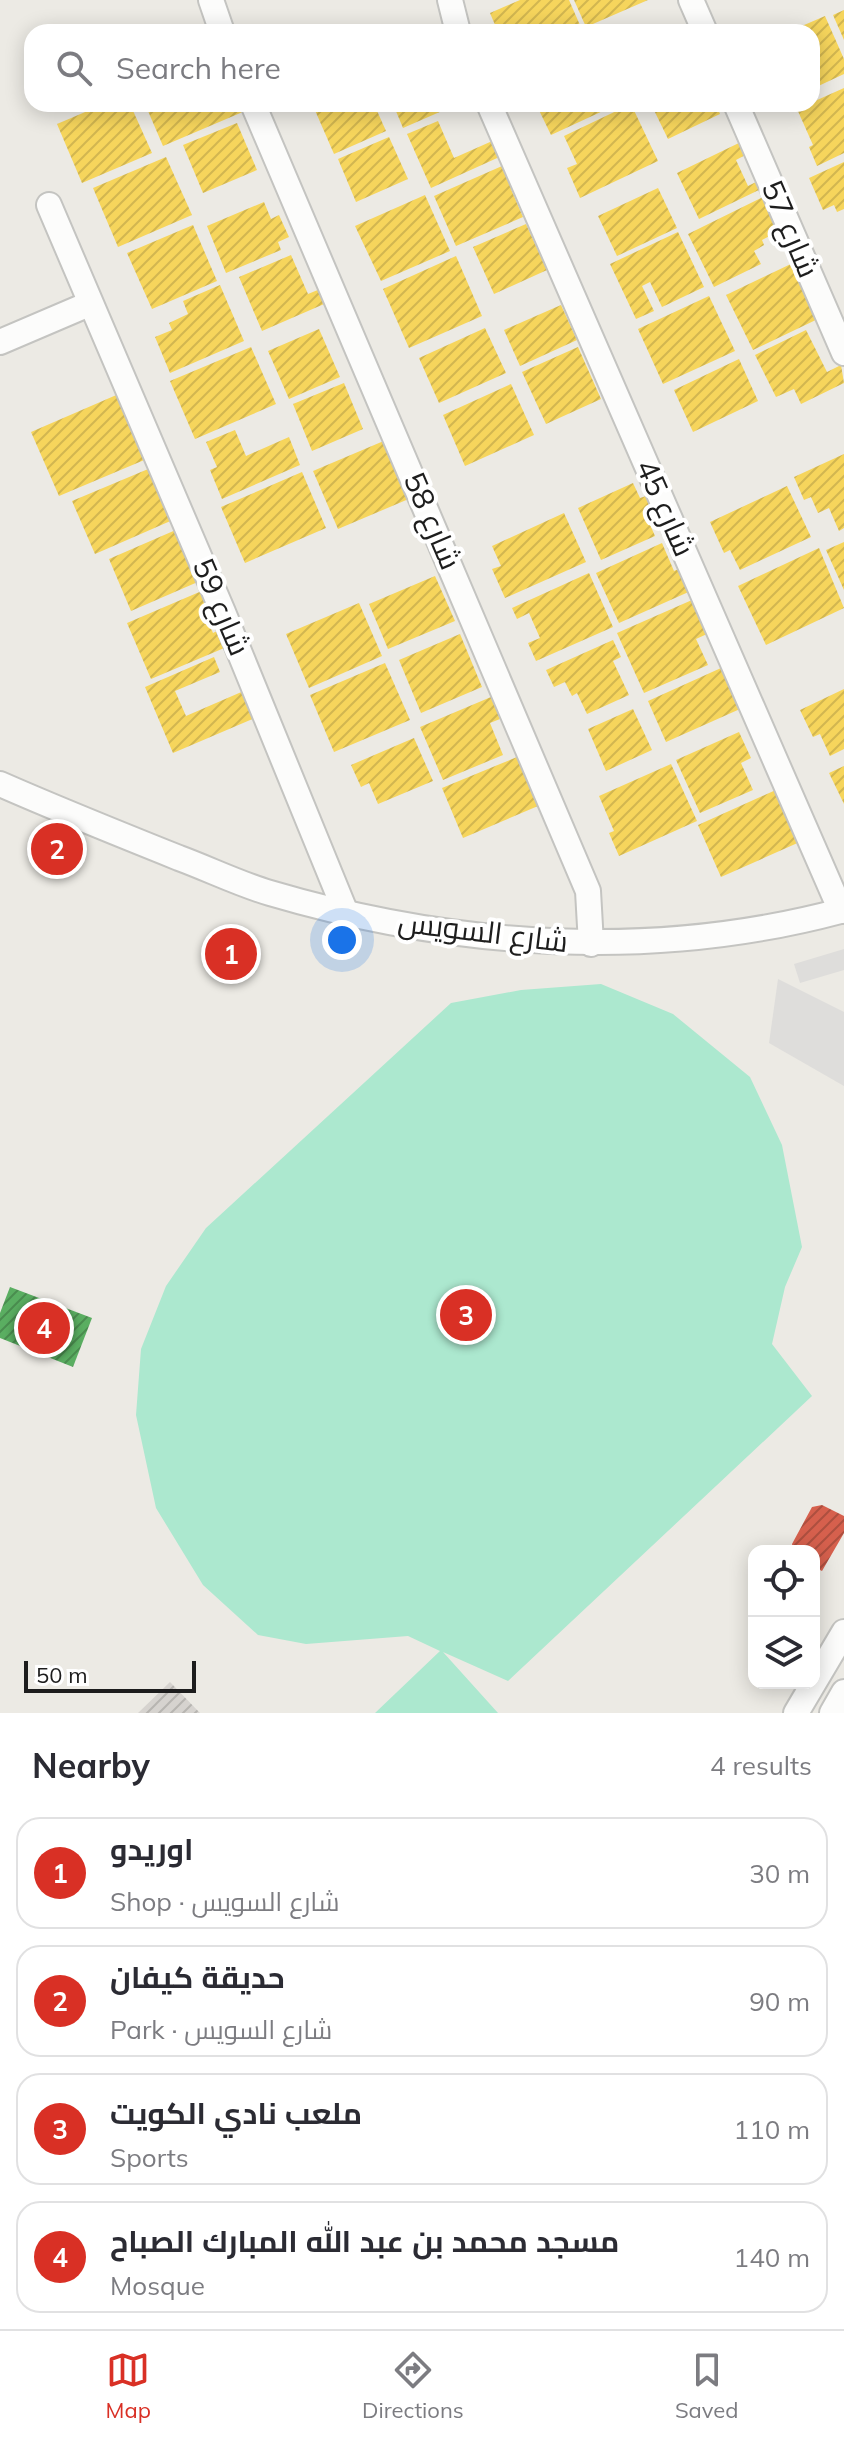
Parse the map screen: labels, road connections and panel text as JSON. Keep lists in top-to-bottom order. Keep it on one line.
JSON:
{"streets":{"street":["شارع 57","شارع 45","شارع 58","شارع 59","شارع السويس"]},"crossings":[["شارع 45","شارع السويس"],["شارع 58","شارع السويس"],["شارع 59","شارع السويس"]],"scale_bar":"50 m","page":{"search":"Search here","pins":["2","1","3","4"],"scale":"50 m","heading":["Nearby","4 results"],"list":[{"mark":"1","name":"اوريدو","note":"Shop · شارع السويس","value":"30 m"},{"mark":"2","name":"حديقة كيفان","note":"Park · شارع السويس","value":"90 m"},{"mark":"3","name":"ملعب نادي الكويت","note":"Sports","value":"110 m"},{"mark":"4","name":"مسجد محمد بن عبد الله المبارك الصباح","note":"Mosque","value":"140 m"}],"nav":["Map","Directions","Saved"]}}
